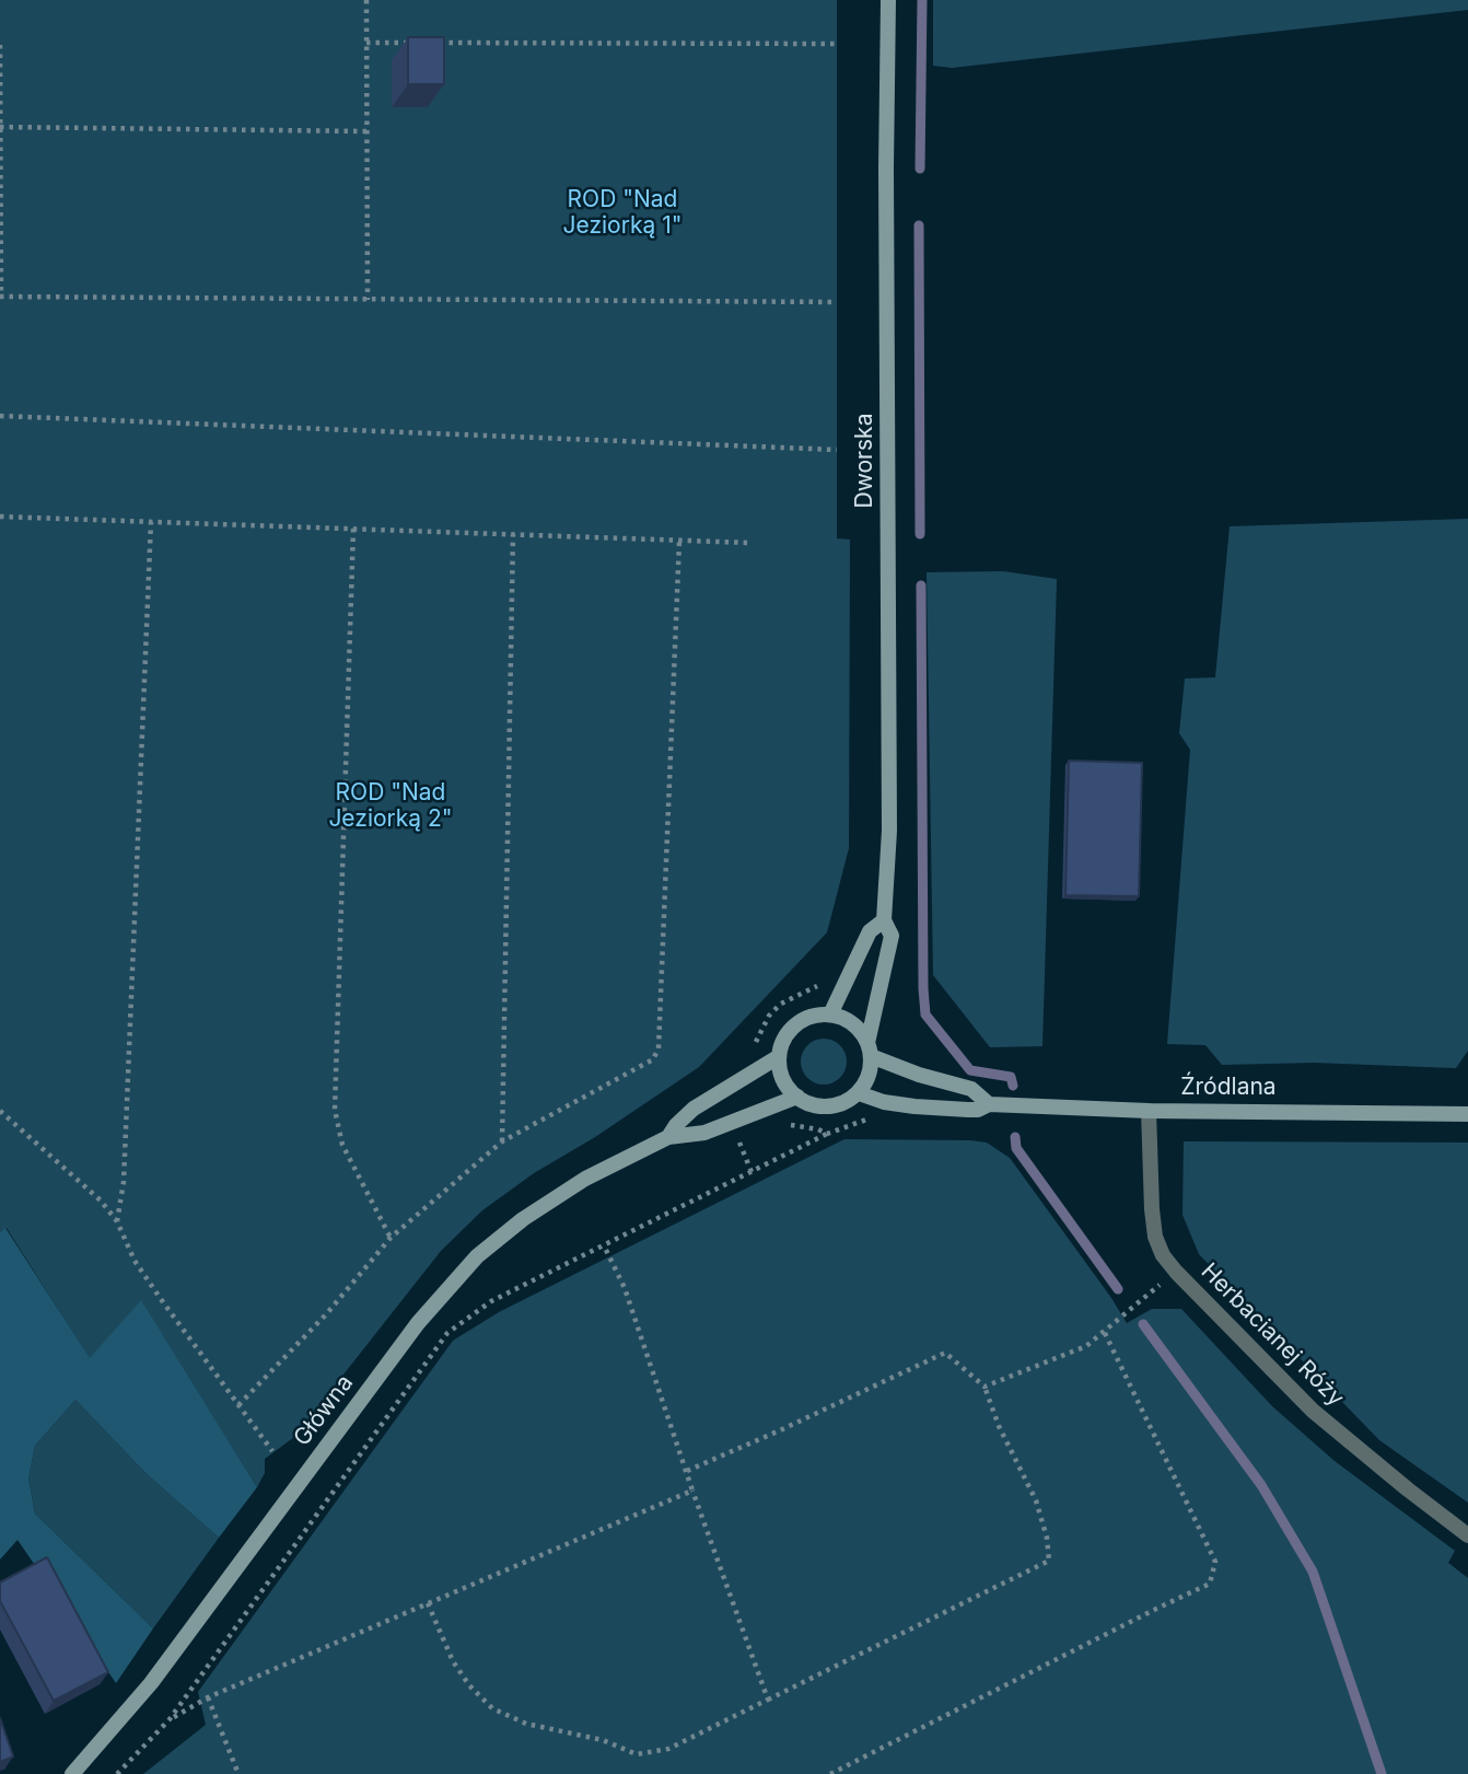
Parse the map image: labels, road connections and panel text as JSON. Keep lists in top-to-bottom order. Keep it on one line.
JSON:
{"streets":{"main road":["Dworska","Źródlana","Główna"],"street":["Herbacianej Róży"]},"crossings":[["Dworska","Źródlana"],["Dworska","Główna"],["Źródlana","Herbacianej Róży"],["Źródlana","Główna"]],"parks":["ROD \"Nad Jeziorką 1\"","ROD \"Nad Jeziorką 2\""]}
